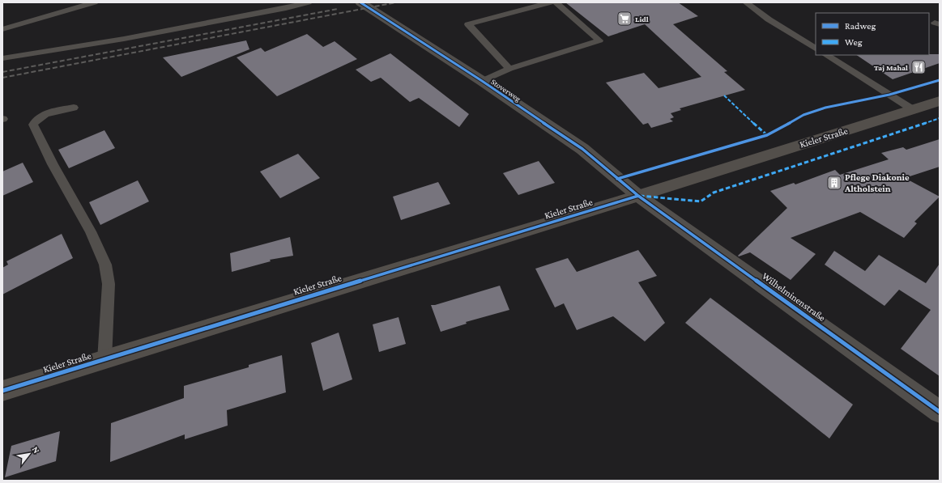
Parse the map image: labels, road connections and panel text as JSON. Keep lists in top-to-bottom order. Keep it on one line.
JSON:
{"streets":{"main road":["Kieler Straße"],"street":["Stoverweg","Wilhelminenstraße"]},"crossings":[["Stoverweg","Kieler Straße"],["Stoverweg","Wilhelminenstraße"],["Kieler Straße","Wilhelminenstraße"]],"places":{"supermarket":["Lidl"],"restaurant":["Taj Mahal"],"building":["Pflege Diakonie Altholstein"]},"legend":["Radweg","Weg"],"north":"top right"}
